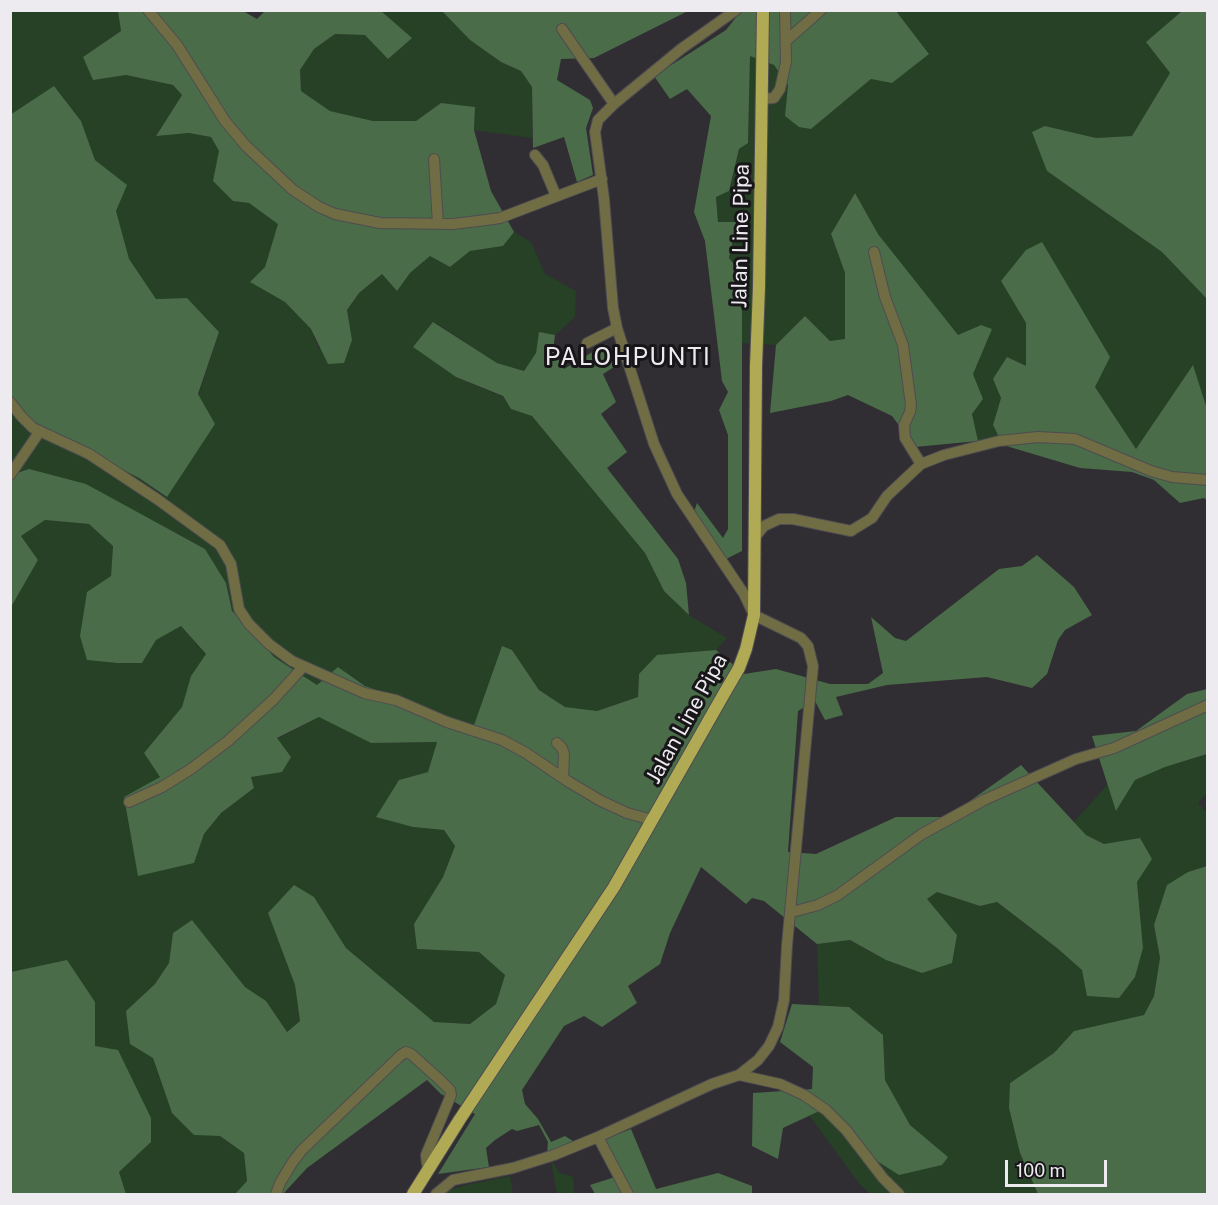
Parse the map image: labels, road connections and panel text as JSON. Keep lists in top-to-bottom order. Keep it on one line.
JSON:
{"streets":{"main road":["Jalan Line Pipa"]},"districts":["PALOHPUNTI"],"scale_bar":"100 m"}
